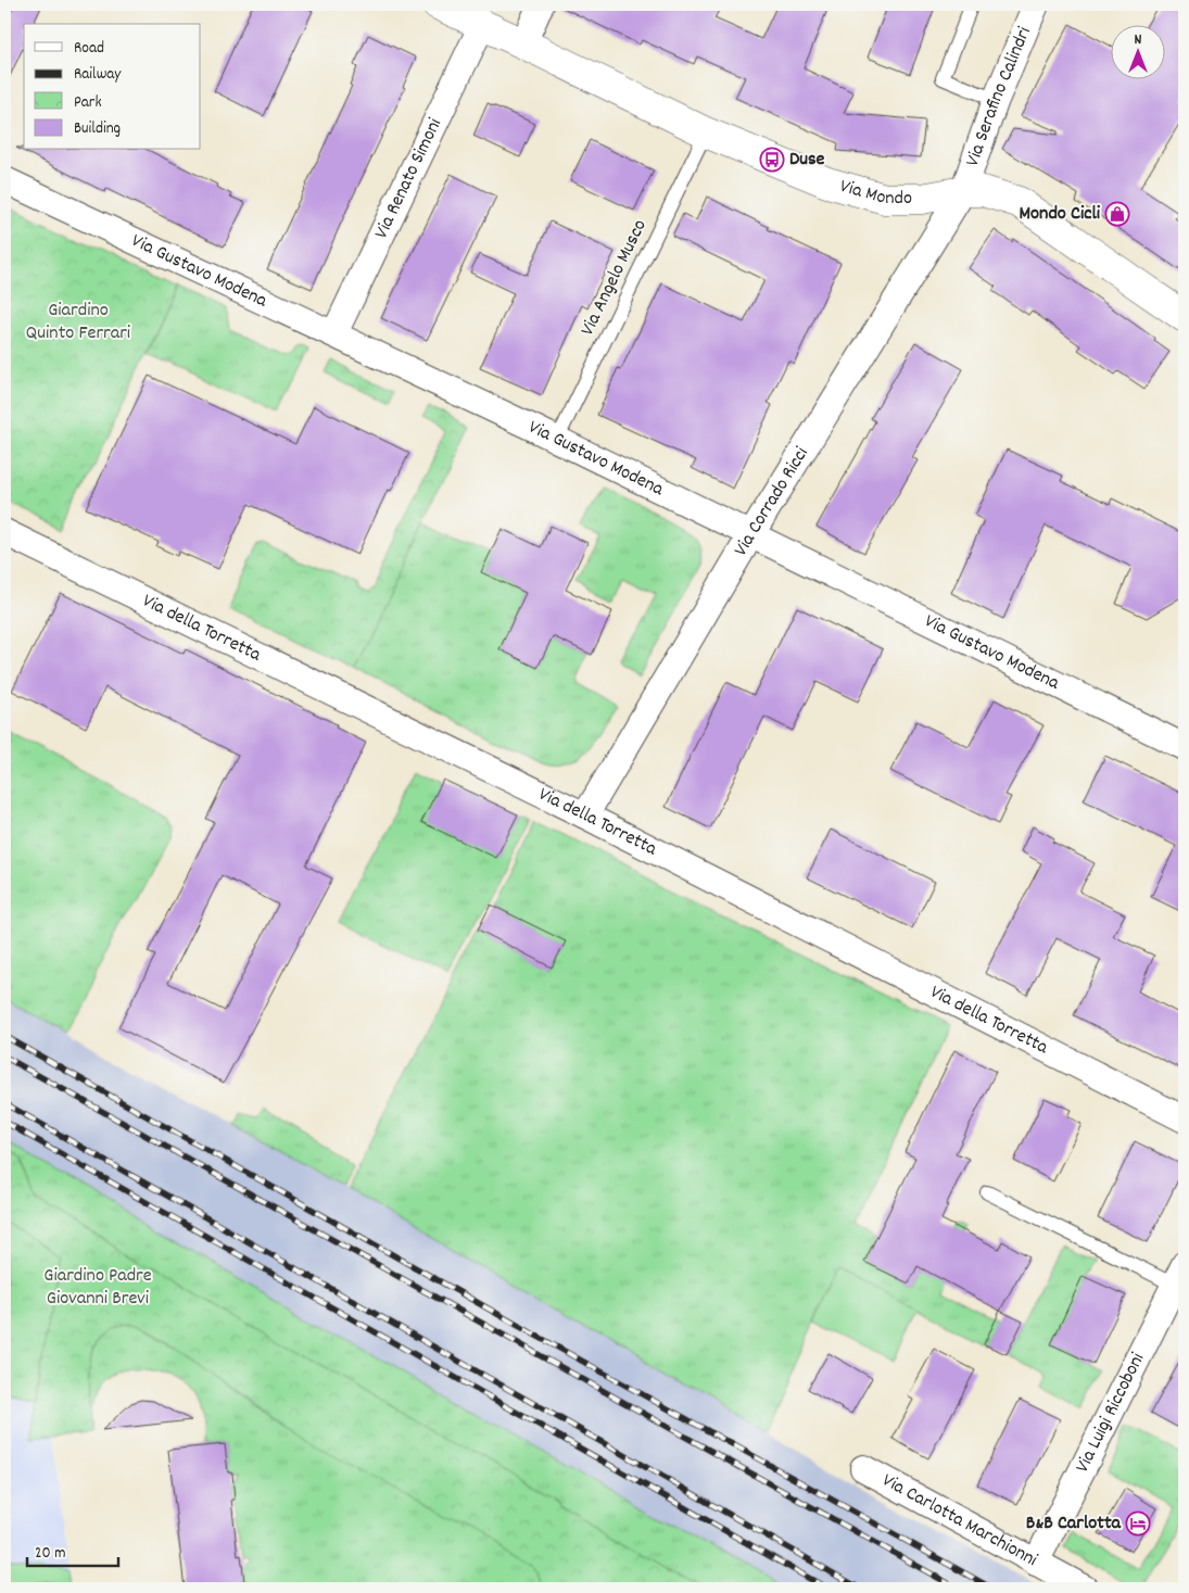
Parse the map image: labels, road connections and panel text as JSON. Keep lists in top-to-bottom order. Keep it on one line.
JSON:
{"streets":{"street":["Via Serafino Calindri","Via Renato Simoni","Via Mondo","Via Gustavo Modena","Via Corrado Ricci","Via della Torretta","Via Luigi Riccoboni","Via Carlotta Marchionni"],"lane":["Via Angelo Musco"]},"crossings":[["Via Serafino Calindri","Via Mondo"],["Via Serafino Calindri","Via Corrado Ricci"],["Via Renato Simoni","Via Mondo"],["Via Renato Simoni","Via Gustavo Modena"],["Via Mondo","Via Angelo Musco"],["Via Mondo","Via Corrado Ricci"],["Via Gustavo Modena","Via Angelo Musco"],["Via Gustavo Modena","Via Corrado Ricci"],["Via Corrado Ricci","Via della Torretta"],["Via Luigi Riccoboni","Via Carlotta Marchionni"]],"parks":["Giardino Quinto Ferrari","Giardino Padre Giovanni Brevi"],"places":{"bus stop":["Duse"],"shop":["Mondo Cicli"],"hotel":["B&B Carlotta"]},"legend":["Road","Railway","Park","Building"],"scale_bar":"20 m","north":"top"}
